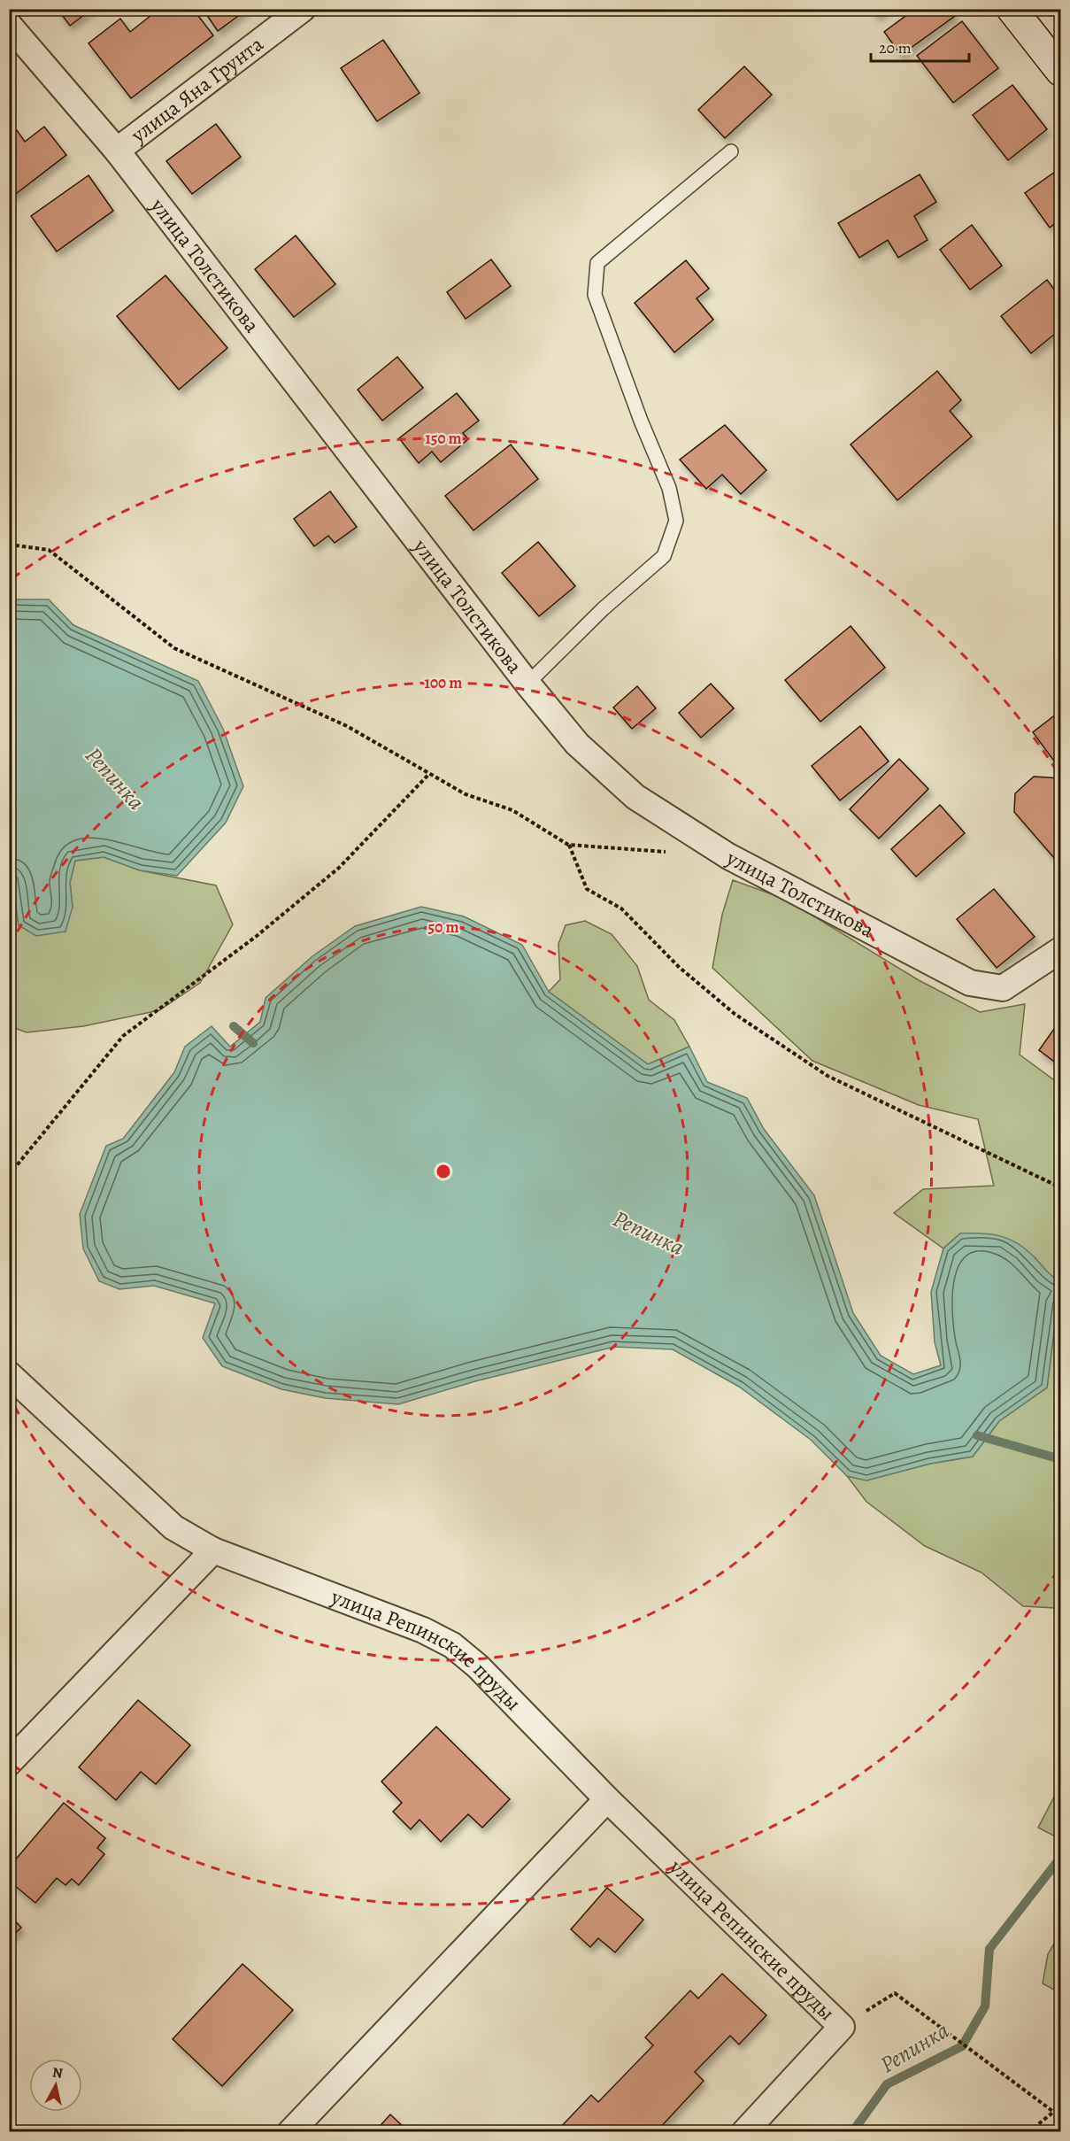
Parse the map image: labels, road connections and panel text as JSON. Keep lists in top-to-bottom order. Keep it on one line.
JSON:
{"streets":{"street":["улица Яна Грунта","улица Толстикова","улица Репинские пруды"]},"crossings":[["улица Яна Грунта","улица Толстикова"]],"water":["Репинка"],"scale_bar":"20 m","north":"top","rings":["150 m","100 m","50 m"]}
